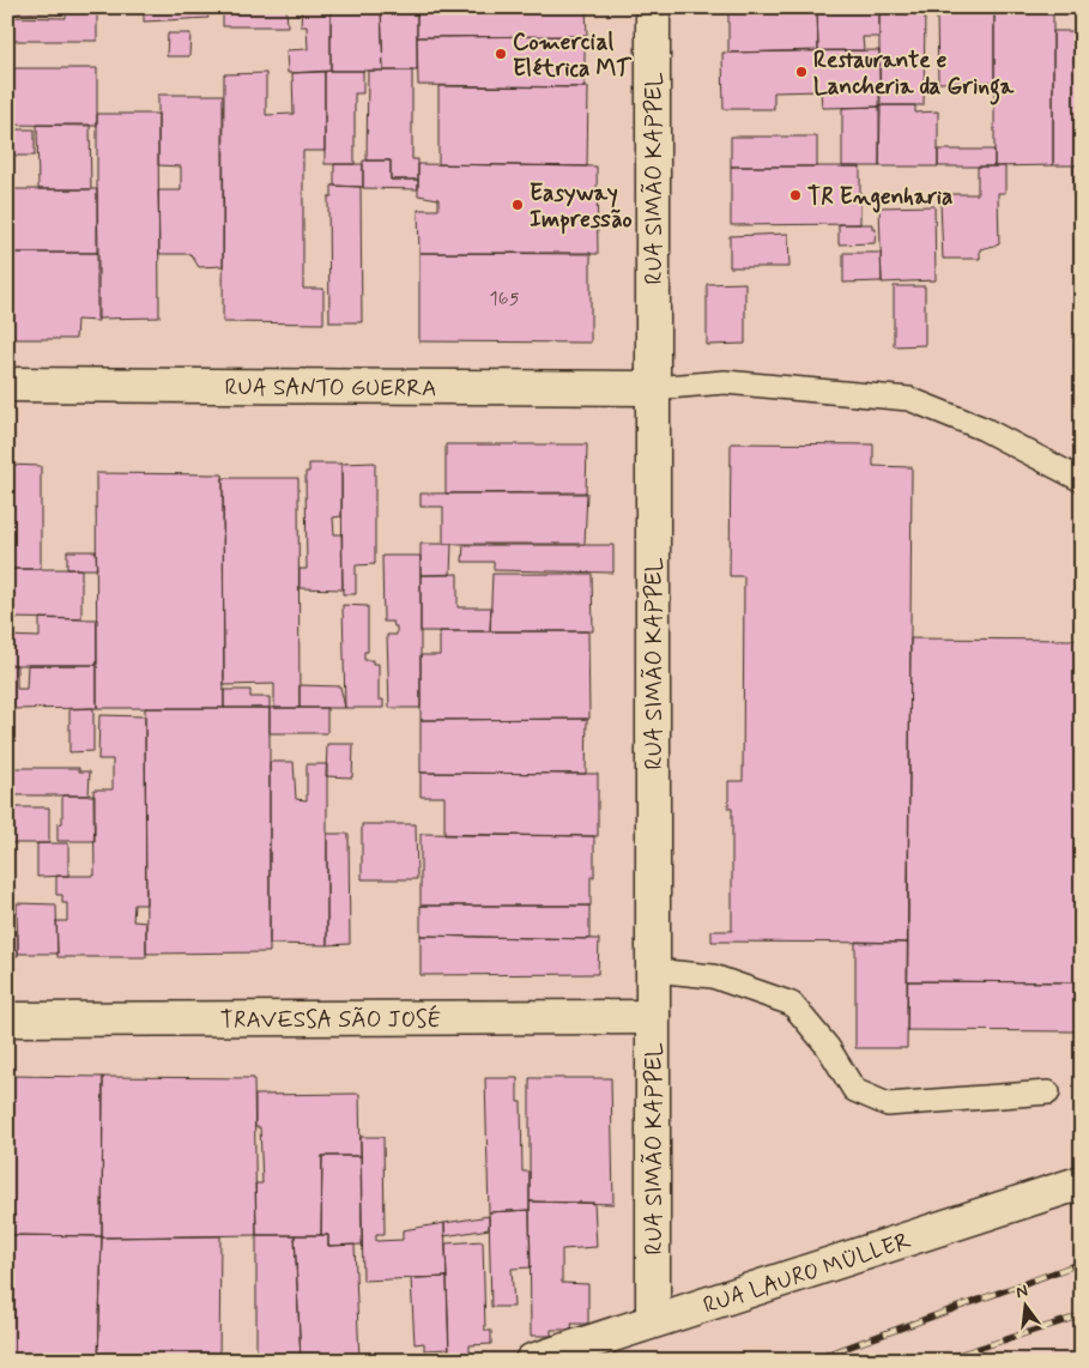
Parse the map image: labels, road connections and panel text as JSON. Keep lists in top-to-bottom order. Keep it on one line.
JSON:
{"streets":{"street":["RUA SIMÃO KAPPEL","RUA SANTO GUERRA","TRAVESSA SÃO JOSÉ","RUA LAURO MÜLLER"]},"crossings":[["RUA SIMÃO KAPPEL","RUA SANTO GUERRA"],["RUA SIMÃO KAPPEL","TRAVESSA SÃO JOSÉ"],["RUA SIMÃO KAPPEL","RUA LAURO MÜLLER"]],"places":["Comercial Elétrica MT","Restaurante e Lancheria da Gringa","TR Engenharia","Easyway Impressão"],"house_numbers":["165"],"north":"top"}
